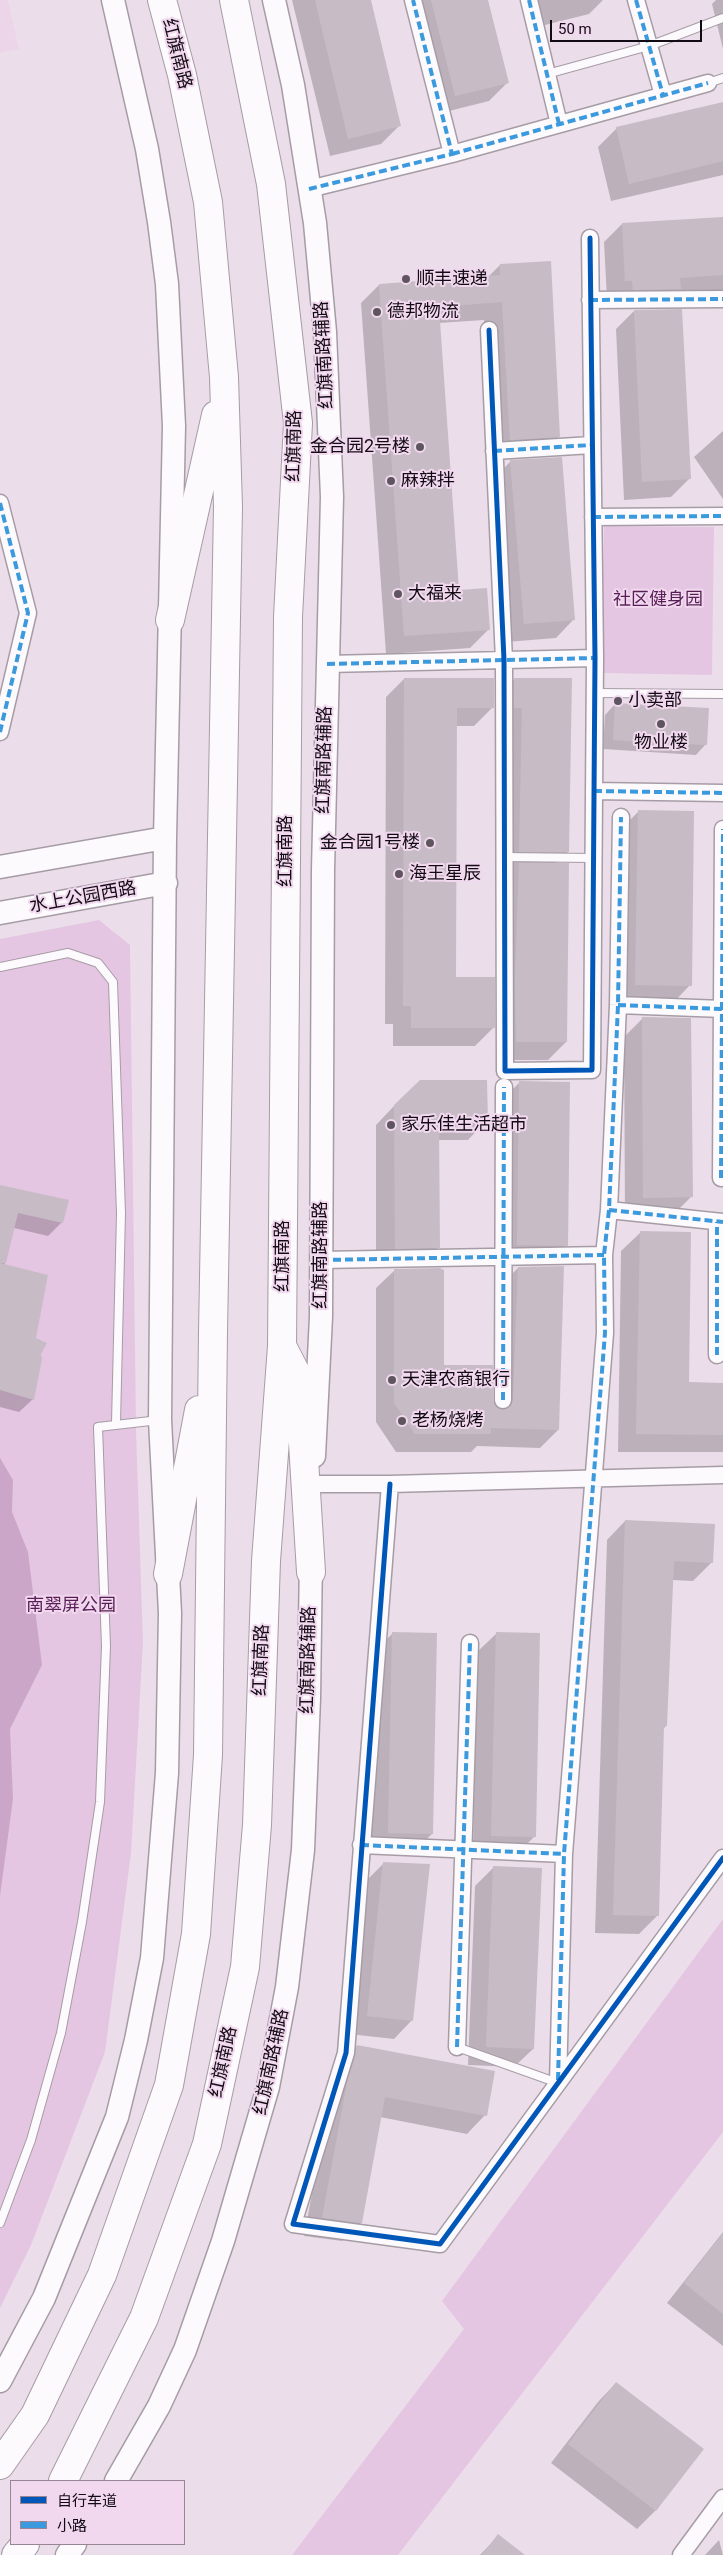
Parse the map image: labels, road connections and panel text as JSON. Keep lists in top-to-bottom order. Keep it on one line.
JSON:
{"streets":{"highway":["红旗南路"],"main road":["红旗南路辅路","水上公园西路"]},"parks":["社区健身园","南翠屏公园"],"places":["顺丰速递","德邦物流","金合园2号楼","麻辣拌","大福来","小卖部","物业楼","金合园1号楼","海王星辰","家乐佳生活超市","天津农商银行","老杨烧烤"],"legend":["自行车道","小路"],"scale_bar":"50 m"}
